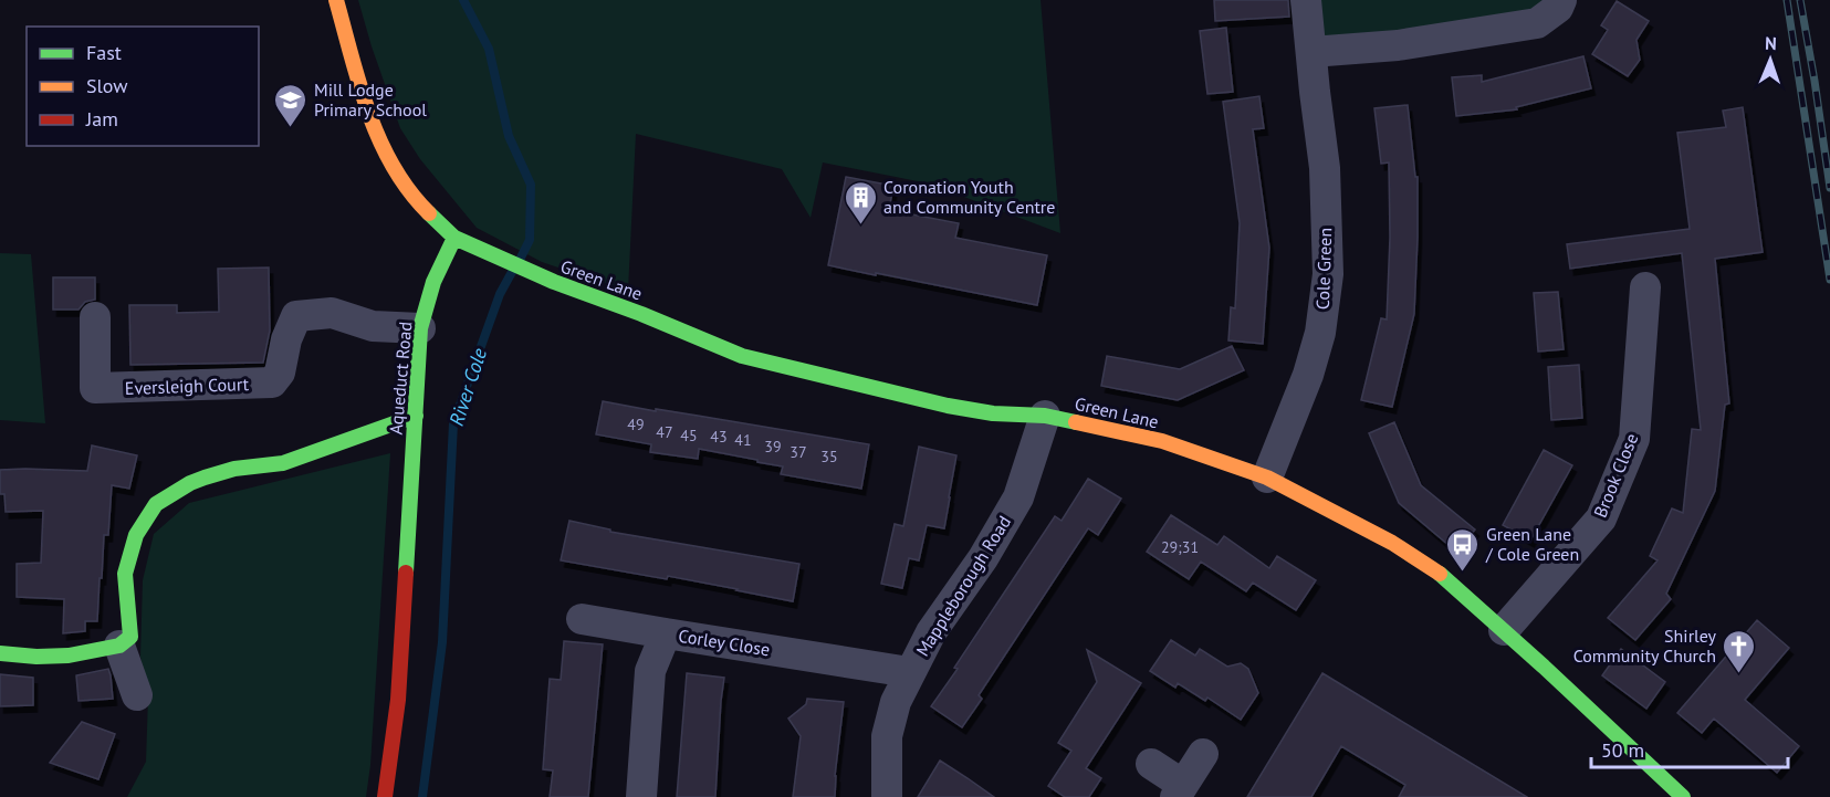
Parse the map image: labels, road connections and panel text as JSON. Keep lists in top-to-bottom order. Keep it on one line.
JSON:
{"streets":{"street":["Cole Green","Green Lane","Aqueduct Road","Eversleigh Court","Brook Close","Mappleborough Road","Corley Close"]},"crossings":[["Cole Green","Green Lane"],["Green Lane","Aqueduct Road"],["Green Lane","Brook Close"],["Green Lane","Mappleborough Road"],["Aqueduct Road","Eversleigh Court"],["Mappleborough Road","Corley Close"]],"water":["River Cole"],"places":{"school or university":["Mill Lodge Primary School"],"building":["Coronation Youth and Community Centre"],"bus stop":["Green Lane / Cole Green"],"church":["Shirley Community Church"]},"house_numbers":["49","47","45","43","41","39","37","35","29;31"],"legend":["Fast","Slow","Jam"],"scale_bar":"50 m","north":"top"}
